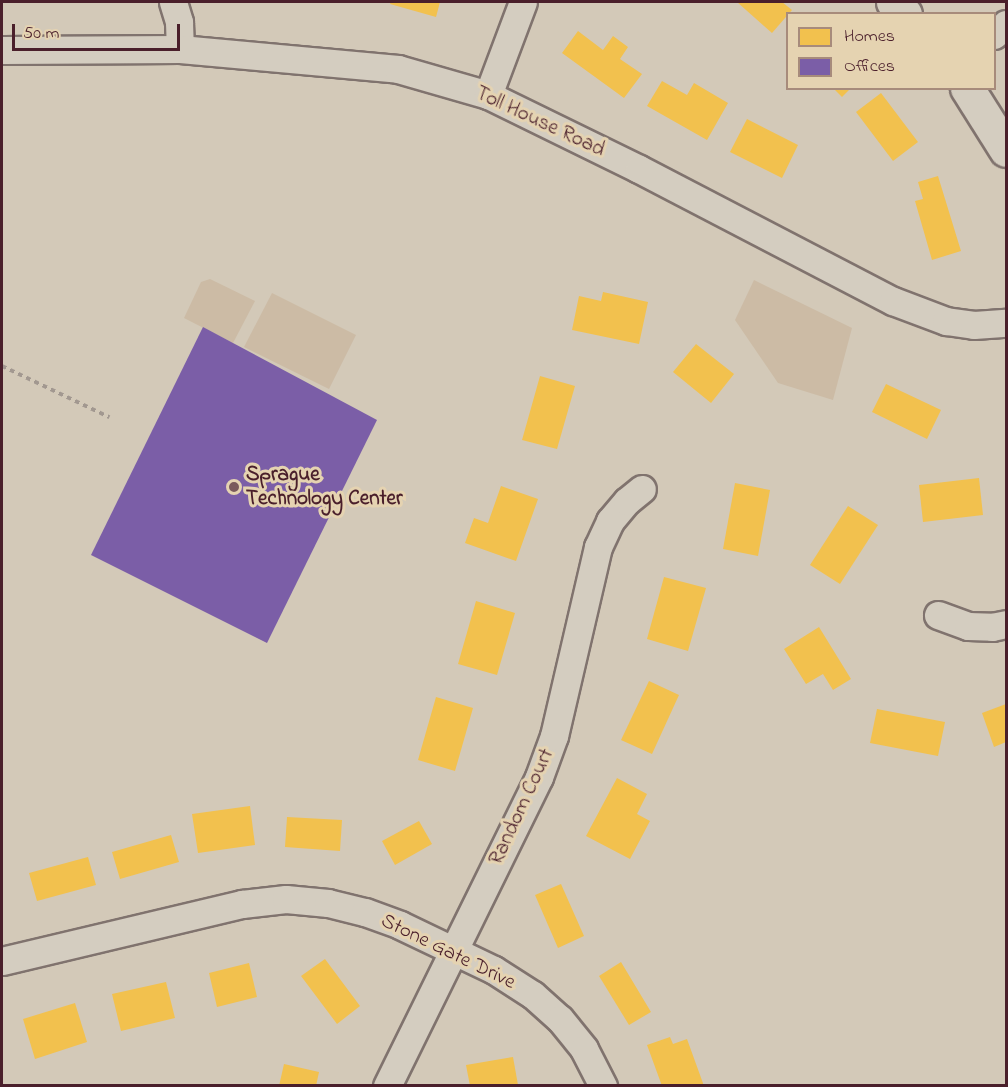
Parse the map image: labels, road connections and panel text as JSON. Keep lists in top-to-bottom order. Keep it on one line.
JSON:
{"streets":{"street":["Toll House Road","Random Court","Stone Gate Drive"]},"crossings":[["Random Court","Stone Gate Drive"]],"places":["Sprague Technology Center"],"legend":["Homes","Offices"],"scale_bar":"50 m"}
